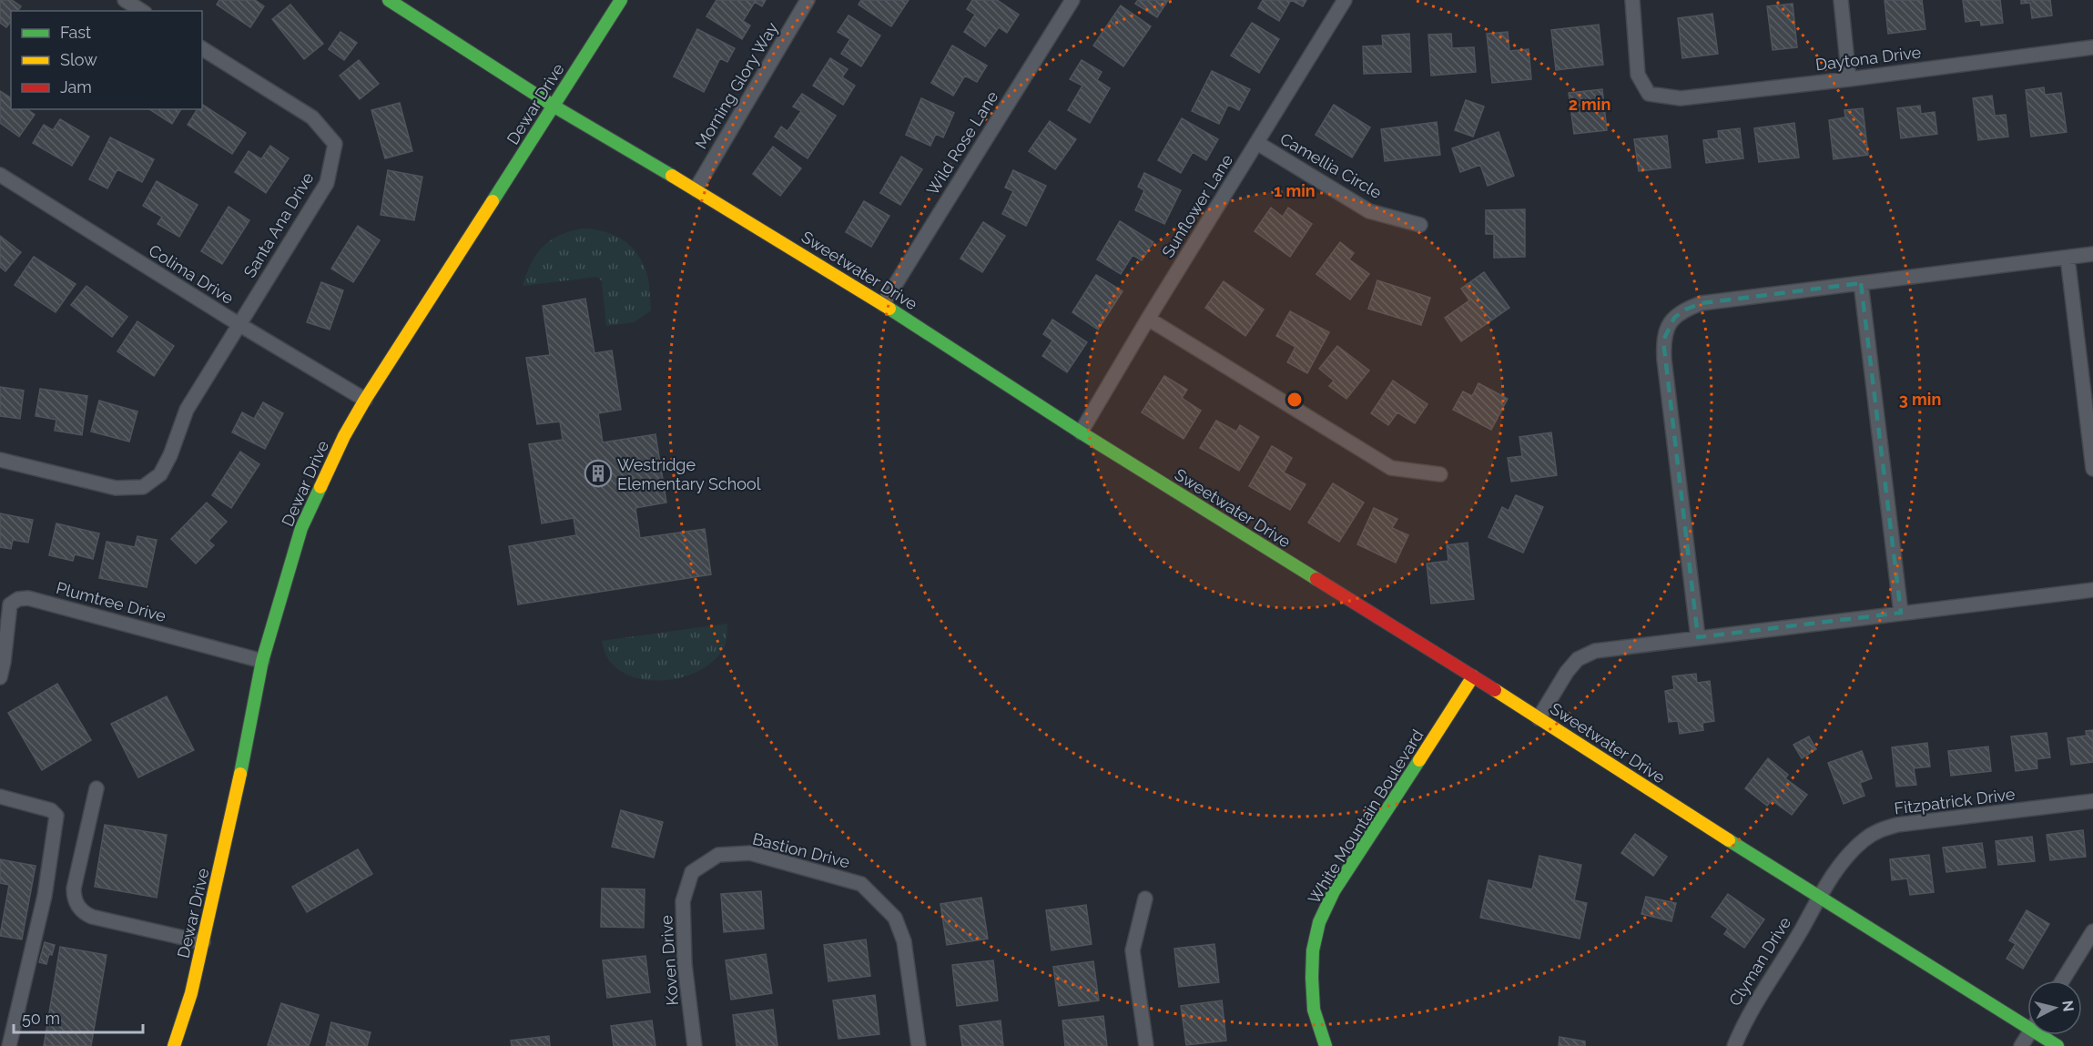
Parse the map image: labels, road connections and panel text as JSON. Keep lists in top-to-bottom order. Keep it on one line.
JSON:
{"streets":{"street":["Daytona Drive","Morning Glory Way","Dewar Drive","Wild Rose Lane","Camellia Circle","Sunflower Lane","Santa Ana Drive","Sweetwater Drive","Colima Drive","Plumtree Drive","Fitzpatrick Drive","White Mountain Boulevard","Bastion Drive","Koven Drive","Clyman Drive"]},"crossings":[["Morning Glory Way","Sweetwater Drive"],["Dewar Drive","Sweetwater Drive"],["Dewar Drive","Colima Drive"],["Dewar Drive","Plumtree Drive"],["Wild Rose Lane","Sweetwater Drive"],["Camellia Circle","Sunflower Lane"],["Sunflower Lane","Sweetwater Drive"],["Santa Ana Drive","Colima Drive"],["Sweetwater Drive","Fitzpatrick Drive"],["Sweetwater Drive","White Mountain Boulevard"],["Sweetwater Drive","Clyman Drive"],["Fitzpatrick Drive","Clyman Drive"],["Bastion Drive","Koven Drive"]],"places":{"building":["Westridge Elementary School"]},"legend":["Fast","Slow","Jam"],"scale_bar":"50 m","north":"right","rings":["2 min","1 min","3 min"]}
